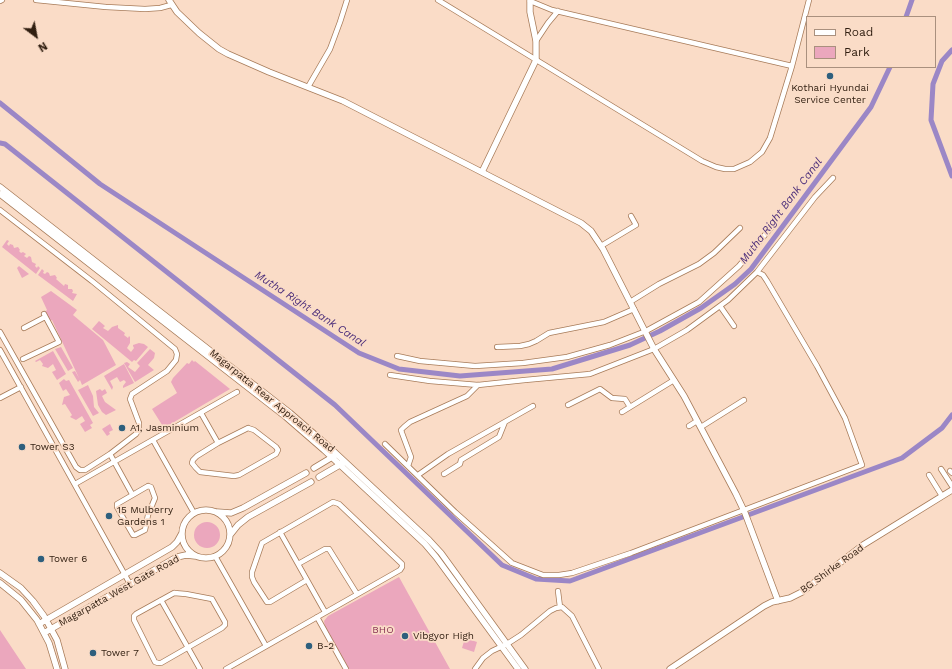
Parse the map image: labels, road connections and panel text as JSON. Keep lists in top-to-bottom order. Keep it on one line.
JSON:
{"streets":{"street":["Magarpatta Rear Approach Road","BG Shirke Road","Magarpatta West Gate Road"]},"water":["Mutha Right Bank Canal"],"parks":["BHO"],"places":["Kothari Hyundai Service Center","A1, Jasminium","Tower S3","15 Mulberry Gardens 1","Tower 6","Vibgyor High","B-2","Tower 7"],"legend":["Road","Park"],"north":"bottom right"}
